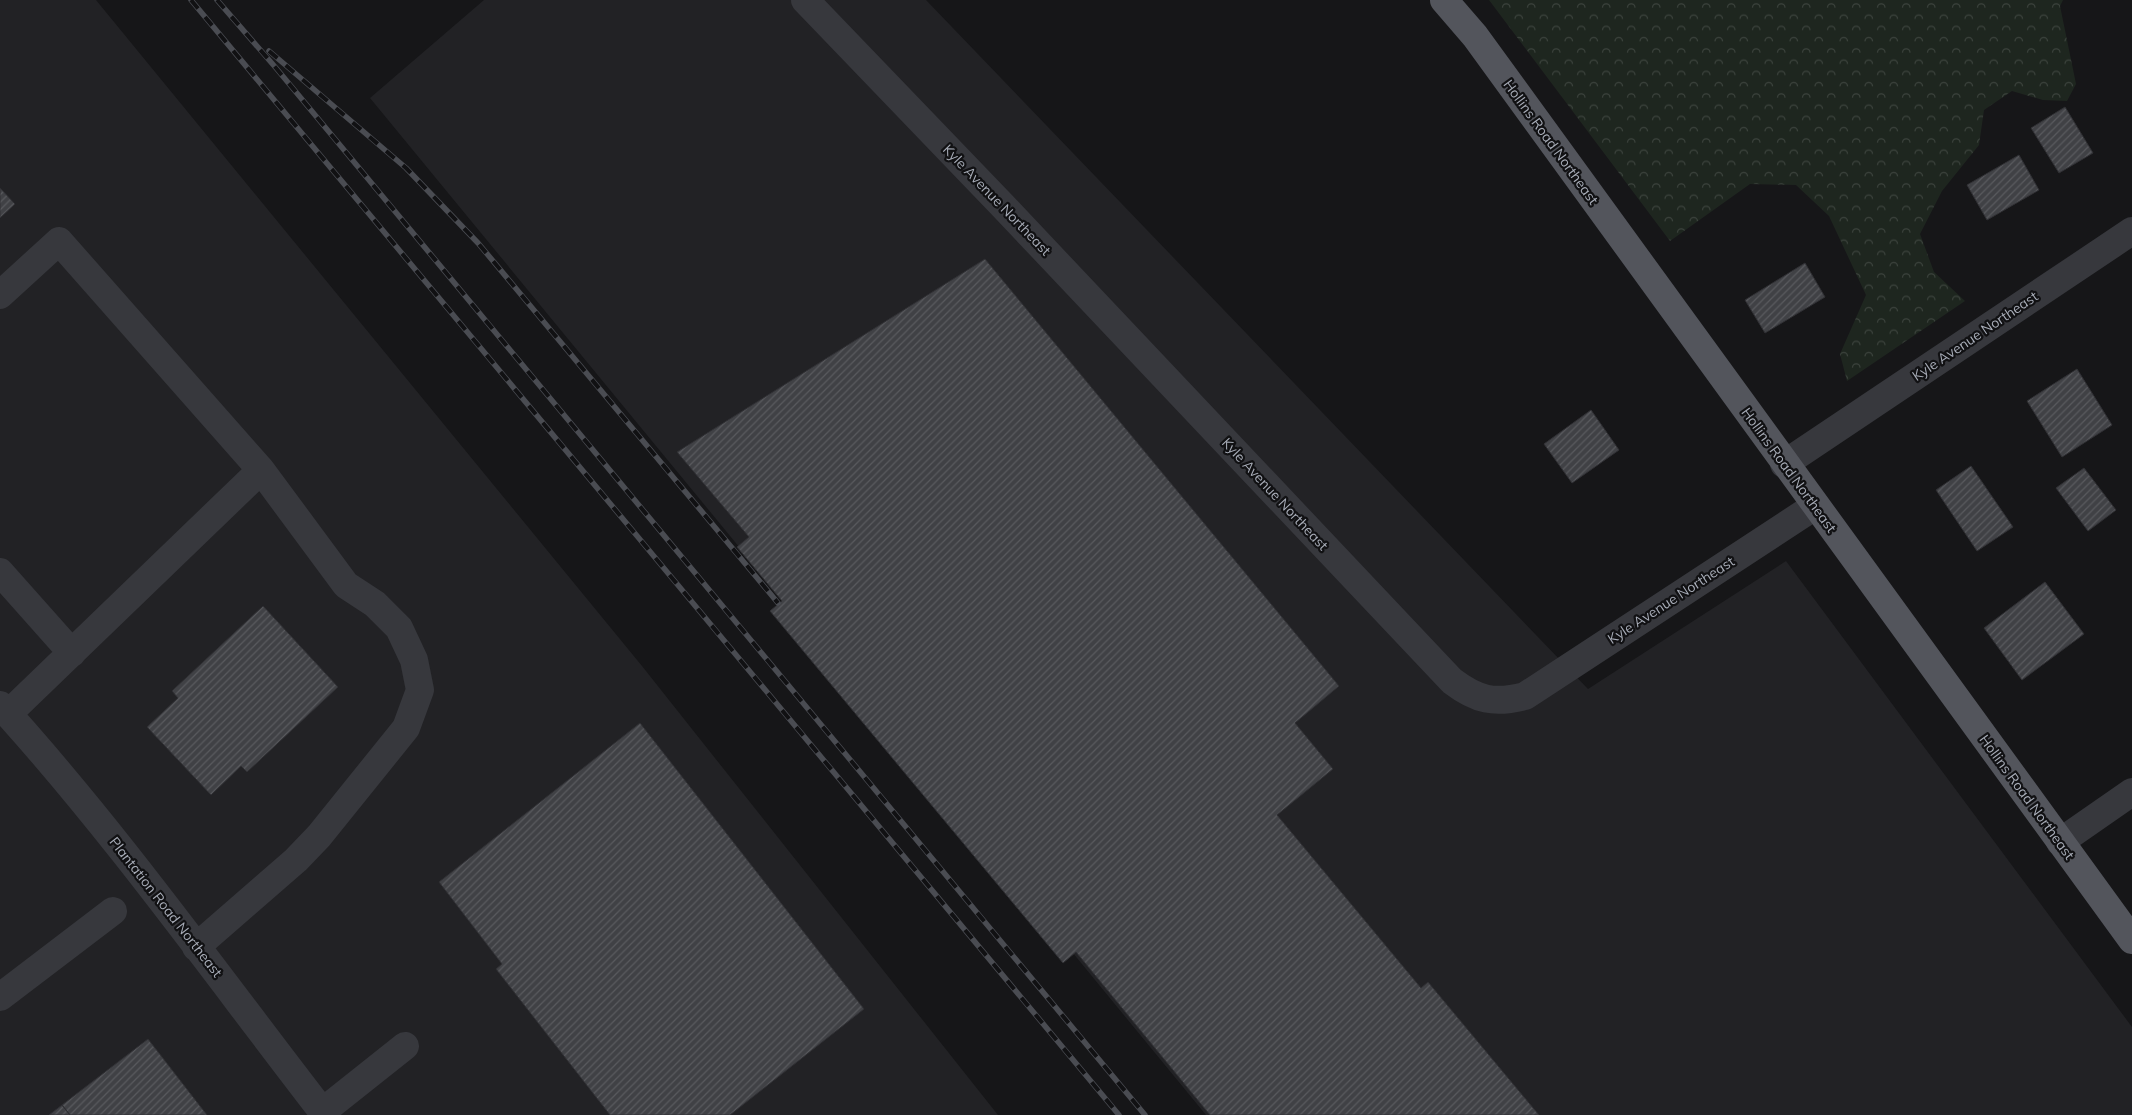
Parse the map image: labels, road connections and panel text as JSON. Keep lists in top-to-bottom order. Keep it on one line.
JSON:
{"streets":{"main road":["Hollins Road Northeast"],"street":["Kyle Avenue Northeast","Plantation Road Northeast"]},"crossings":[["Hollins Road Northeast","Kyle Avenue Northeast"]]}
